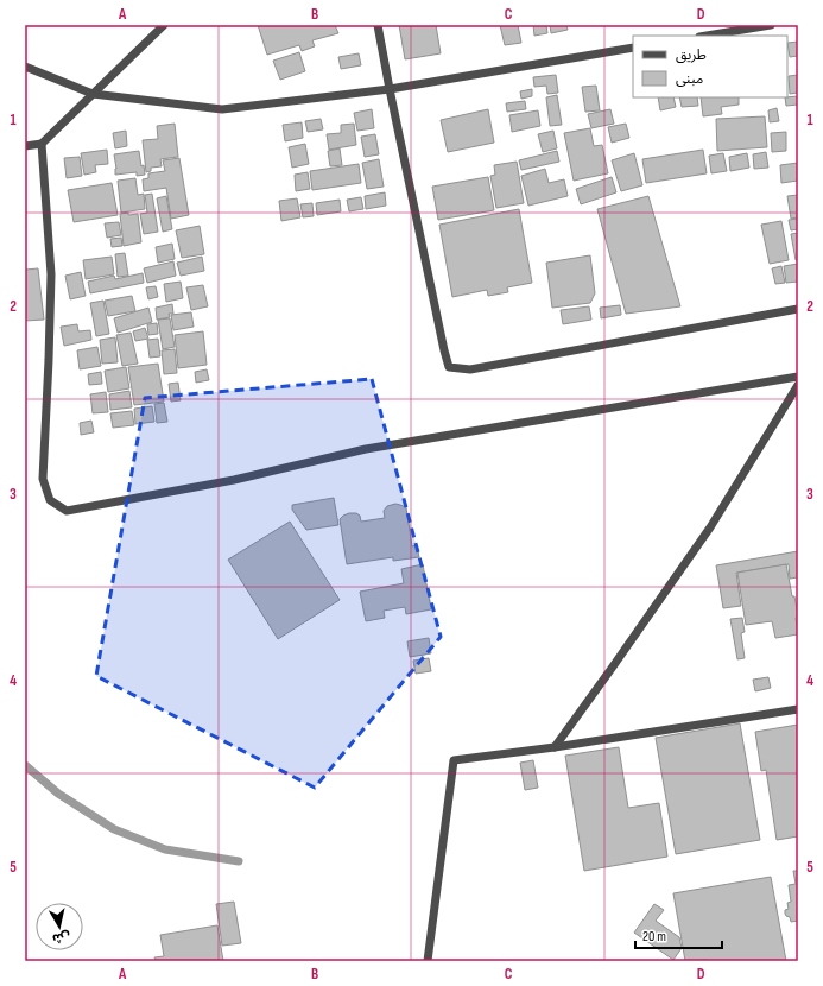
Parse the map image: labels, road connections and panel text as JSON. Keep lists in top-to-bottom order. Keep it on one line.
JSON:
{"legend":["طريق","مبنى"],"scale_bar":"20 m","north":"bottom","grid":{"columns":["A","B","C","D"],"rows":["1","2","3","4","5"]}}
